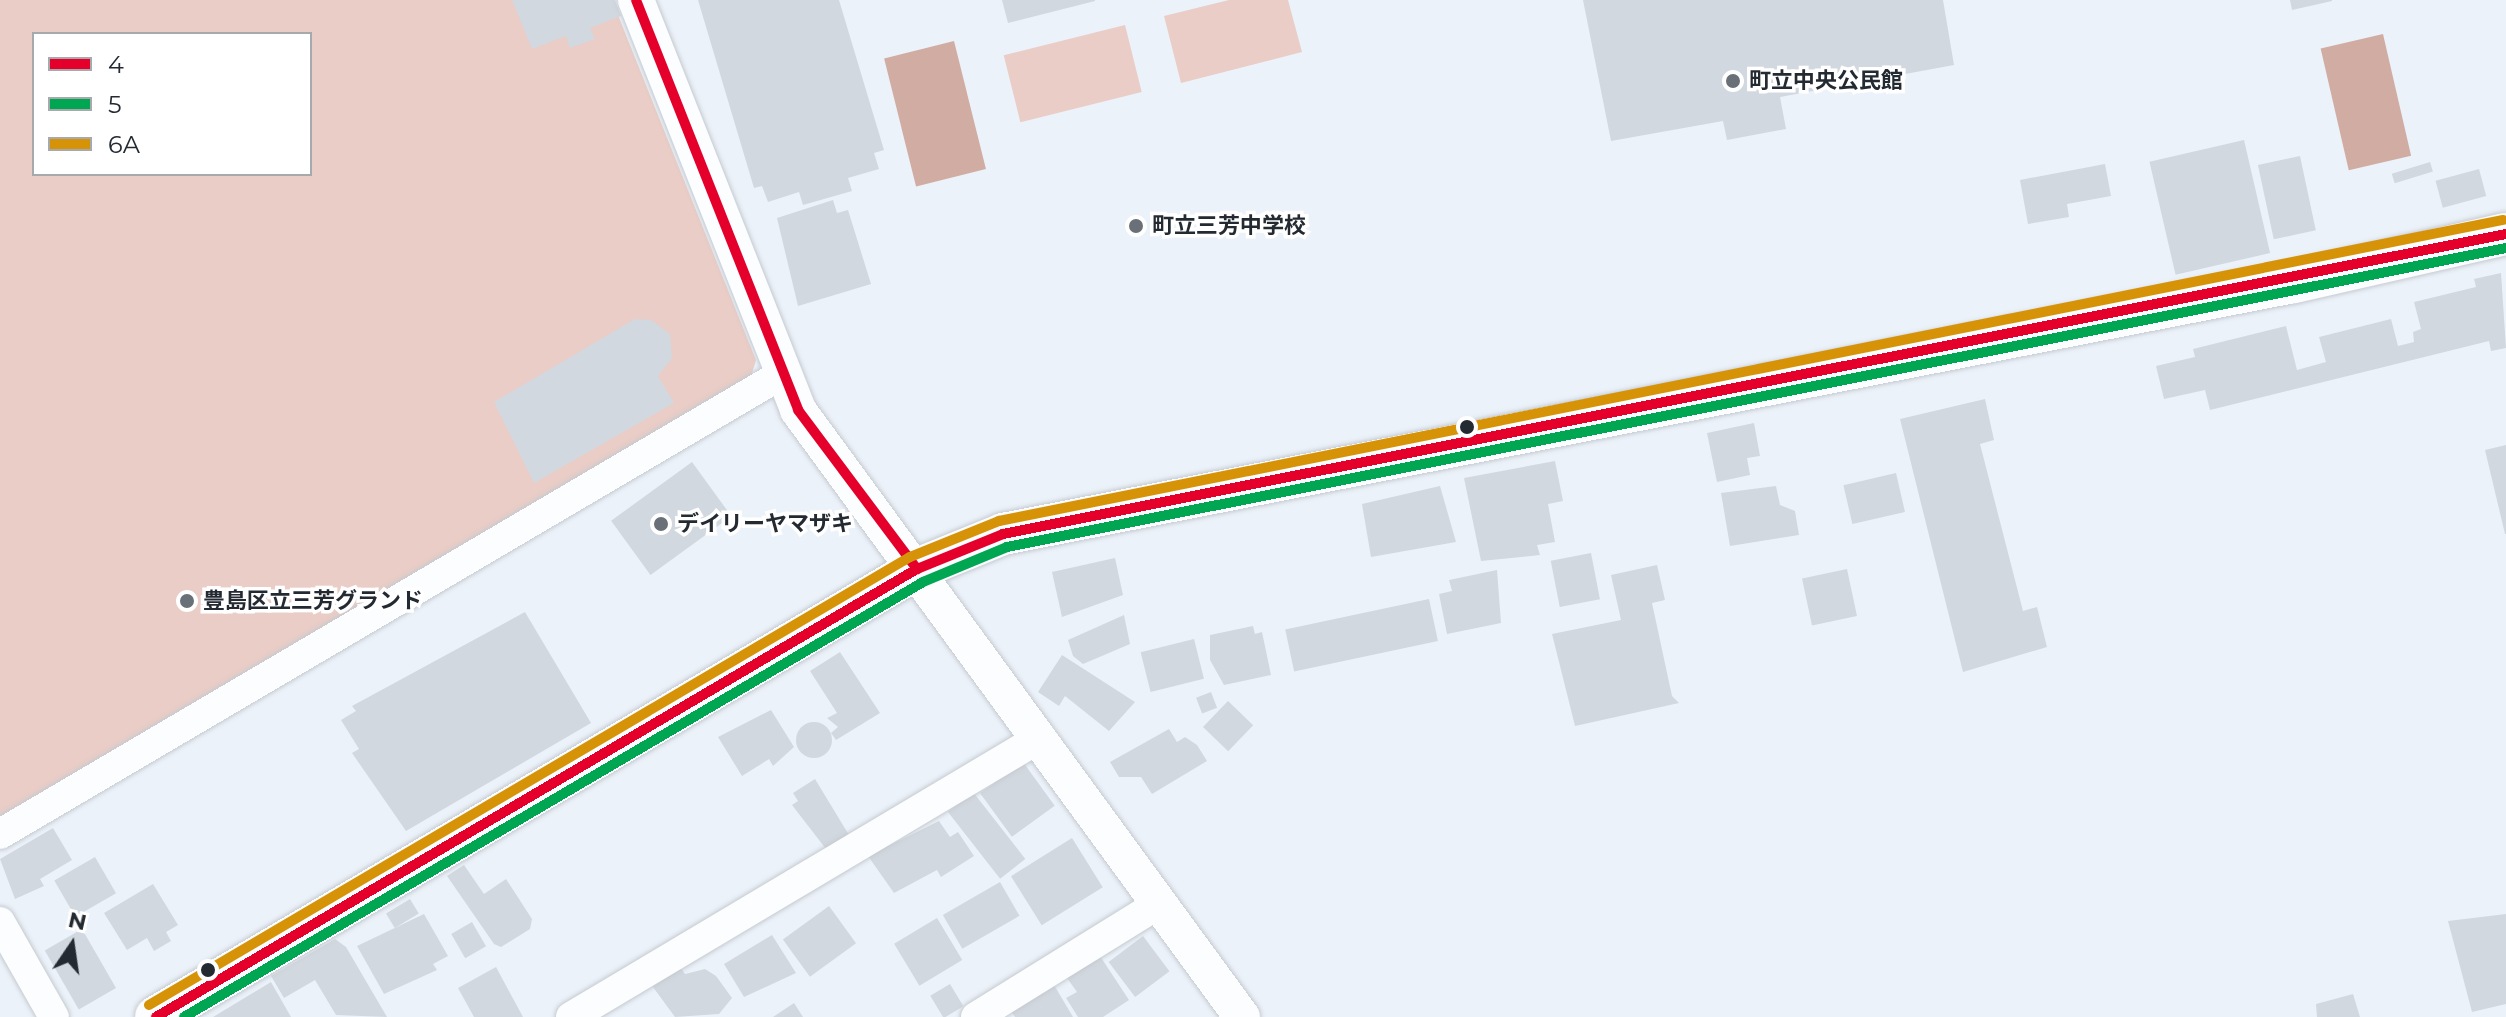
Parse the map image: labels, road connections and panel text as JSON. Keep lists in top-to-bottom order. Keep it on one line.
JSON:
{"places":["町立中央公民館","町立三芳中学校","デイリーヤマザキ","豊島区立三芳グランド"],"lines":["transit line 4","transit line 6A","transit line 5"],"legend":["4","5","6A"],"north":"top"}
